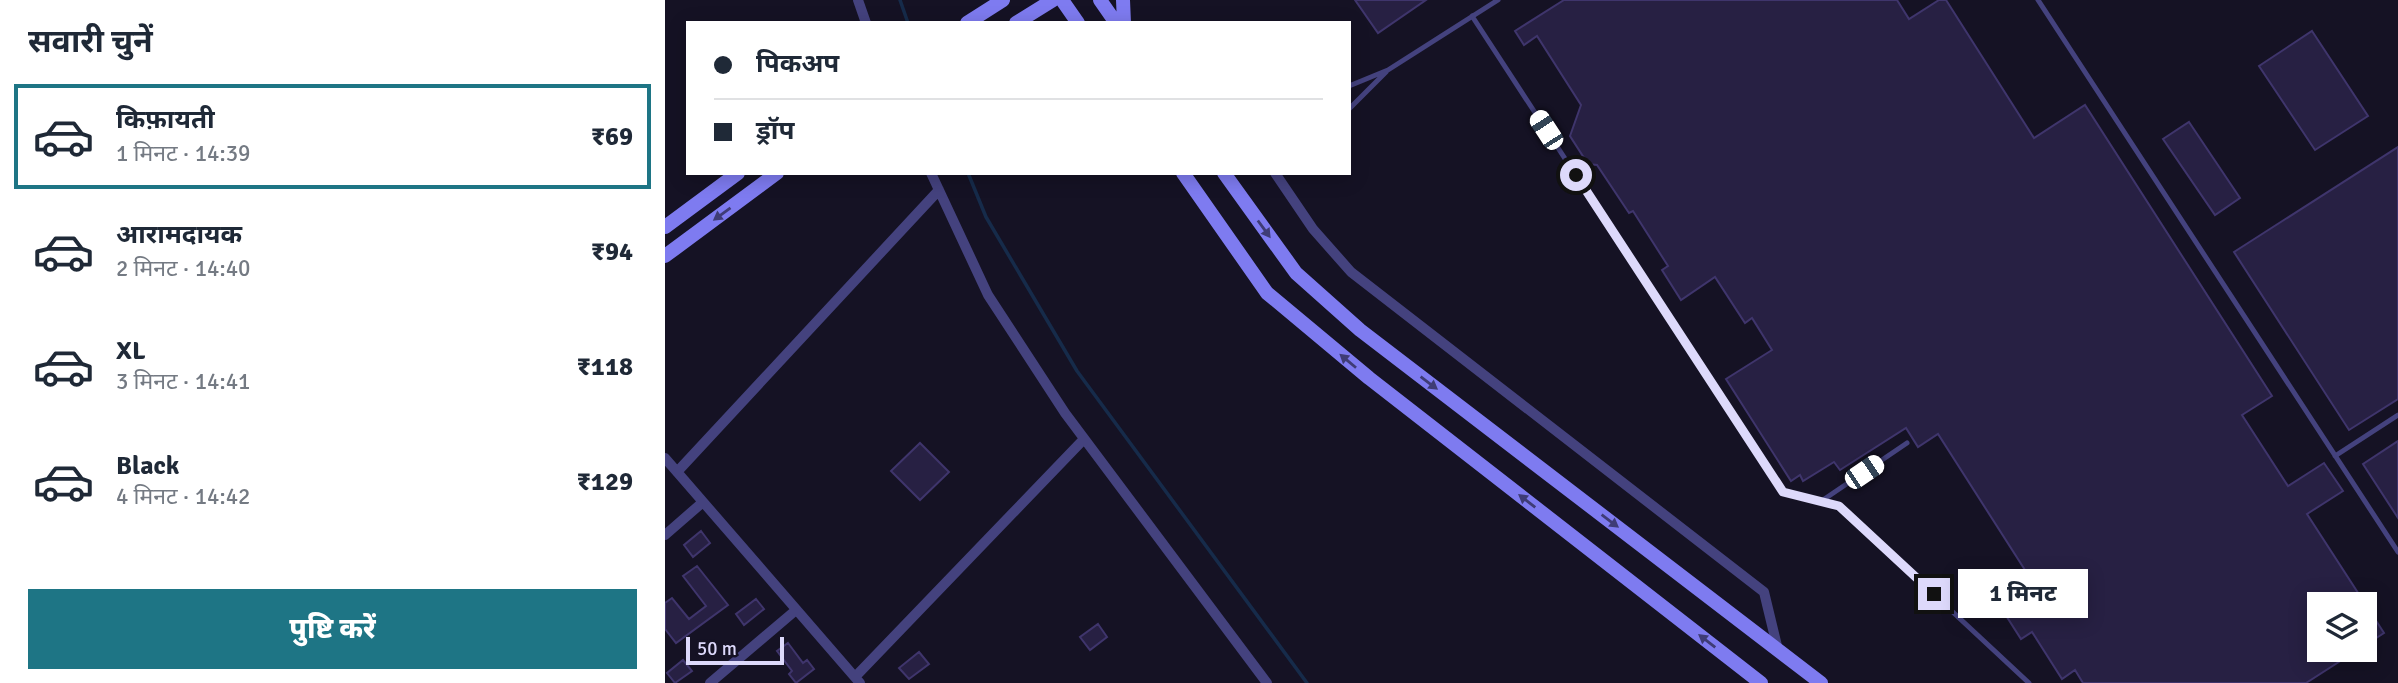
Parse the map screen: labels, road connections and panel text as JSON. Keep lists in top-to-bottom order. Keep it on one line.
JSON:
{"scale_bar":"50 m","page":{"heading":"सवारी चुनें","banner":["पिकअप","ड्रॉप"],"list":[{"name":"किफ़ायती","note":"1 मिनट · 14:39","value":"₹69"},{"name":"आरामदायक","note":"2 मिनट · 14:40","value":"₹94"},{"name":"XL","note":"3 मिनट · 14:41","value":"₹118"},{"name":"Black","note":"4 मिनट · 14:42","value":"₹129"}],"bubble":"1 मिनट","buttons":"पुष्टि करें","scale":"50 m"}}
